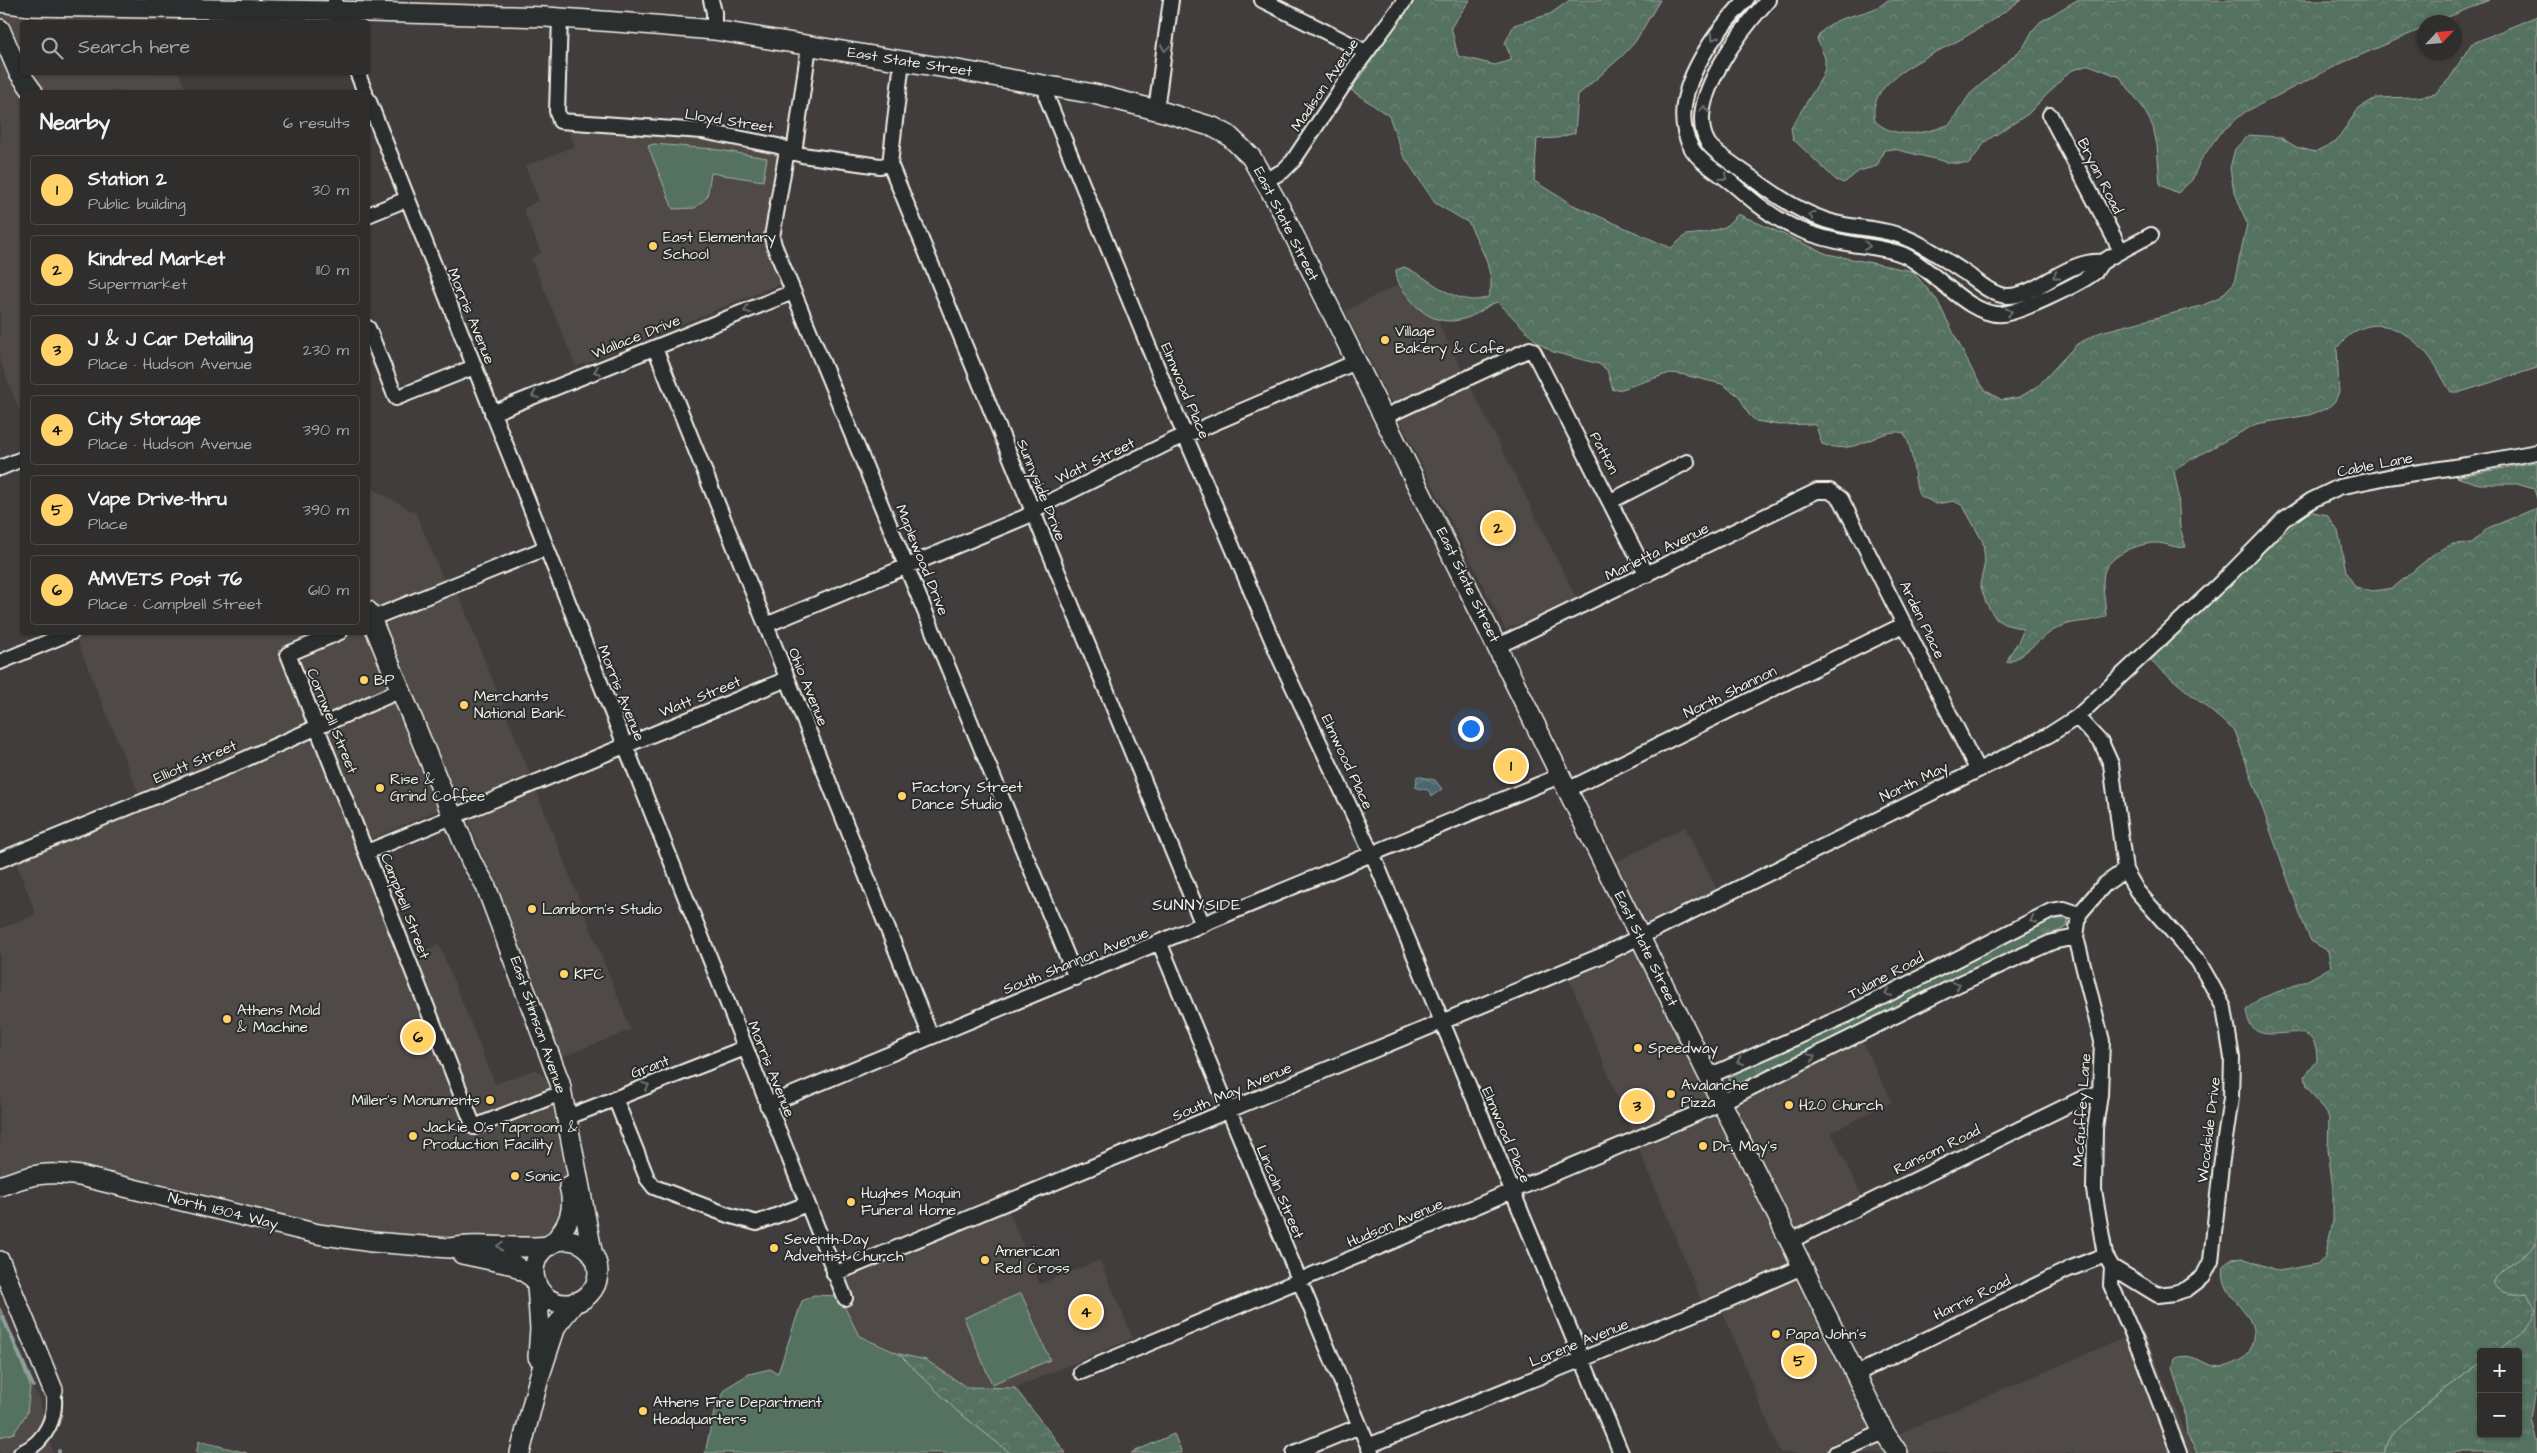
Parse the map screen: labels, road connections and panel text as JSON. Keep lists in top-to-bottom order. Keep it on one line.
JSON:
{"streets":{"main road":["East State Street","East Stimson Avenue","North 1804 Way"],"street":["Madison Avenue","Lloyd Street","Bryan Road","Morris Avenue","Wallace Drive","Elmwood Place","Patton","Watt Street","Cable Lane","Sunnyside Drive","Marietta Avenue","Maplewood Drive","Arden Place","Ohio Avenue","North Shannon","Cornwell Street","Elliott Street","North May","Campbell Street","South Shannon Avenue","Tulane Road","Grant","South May Avenue","McGuffey Lane","Woodside Drive","Ransom Road","Lincoln Street","Hudson Avenue","Harris Road","Lorene Avenue"]},"crossings":[["East State Street","Madison Avenue"],["East State Street","Lloyd Street"],["East State Street","Elmwood Place"],["East State Street","Patton"],["East State Street","Watt Street"],["East State Street","Sunnyside Drive"],["East State Street","Marietta Avenue"],["East State Street","Maplewood Drive"],["East State Street","North Shannon"],["East State Street","North May"],["East State Street","South Shannon Avenue"],["East State Street","Tulane Road"],["East State Street","South May Avenue"],["East State Street","Ransom Road"],["East State Street","Hudson Avenue"],["East State Street","Harris Road"],["East State Street","Lorene Avenue"],["Lloyd Street","Sunnyside Drive"],["Lloyd Street","Maplewood Drive"],["Morris Avenue","Wallace Drive"],["Morris Avenue","Watt Street"],["Morris Avenue","Campbell Street"],["Morris Avenue","South Shannon Avenue"],["Morris Avenue","Grant"],["Morris Avenue","South May Avenue"],["Wallace Drive","Maplewood Drive"],["Wallace Drive","Ohio Avenue"],["Elmwood Place","Watt Street"],["Elmwood Place","South Shannon Avenue"],["Elmwood Place","South May Avenue"],["Elmwood Place","Hudson Avenue"],["Elmwood Place","Lorene Avenue"],["Patton","Marietta Avenue"],["Watt Street","Sunnyside Drive"],["Watt Street","Maplewood Drive"],["Watt Street","Ohio Avenue"],["Watt Street","Campbell Street"],["Cable Lane","North May"],["Sunnyside Drive","South Shannon Avenue"],["Marietta Avenue","Arden Place"],["Maplewood Drive","South Shannon Avenue"],["Arden Place","North Shannon"],["Arden Place","North May"],["Ohio Avenue","South Shannon Avenue"],["North Shannon","South Shannon Avenue"],["Cornwell Street","Elliott Street"],["Cornwell Street","Campbell Street"],["Elliott Street","East Stimson Avenue"],["North May","South May Avenue"],["North May","Woodside Drive"],["Campbell Street","East Stimson Avenue"],["South Shannon Avenue","Lincoln Street"],["East Stimson Avenue","Grant"],["East Stimson Avenue","North 1804 Way"],["South May Avenue","Lincoln Street"],["McGuffey Lane","Woodside Drive"],["McGuffey Lane","Ransom Road"],["McGuffey Lane","Harris Road"],["Lincoln Street","Hudson Avenue"],["Lincoln Street","Lorene Avenue"]],"one_way":["Wallace Drive","Grant"],"districts":["SUNNYSIDE"],"places":["East Elementary School","Village Bakery & Cafe","BP","Merchants National Bank","Rise & Grind Coffee","Factory Street Dance Studio","Lamborn's Studio","KFC","Athens Mold & Machine","Speedway","Avalanche Pizza","Miller's Monuments","H20 Church","Jackie O's Taproom & Production Facility","Dr. May's","Sonic","Hughes Moquin Funeral Home","Seventh-Day Adventist Church","American Red Cross","Papa John's","Athens Fire Department Headquarters"],"north":"top right","page":{"search":"Search here","heading":["Nearby","6 results"],"list":[{"mark":"1","name":"Station 2","note":"Public building","value":"30 m"},{"mark":"2","name":"Kindred Market","note":"Supermarket","value":"110 m"},{"mark":"3","name":"J & J Car Detailing","note":"Place · Hudson Avenue","value":"230 m"},{"mark":"4","name":"City Storage","note":"Place · Hudson Avenue","value":"390 m"},{"mark":"5","name":"Vape Drive-thru","note":"Place","value":"390 m"},{"mark":"6","name":"AMVETS Post 76","note":"Place · Campbell Street","value":"610 m"}],"pins":["2","1","6","3","4","5"],"map_buttons":["+","−"]}}
